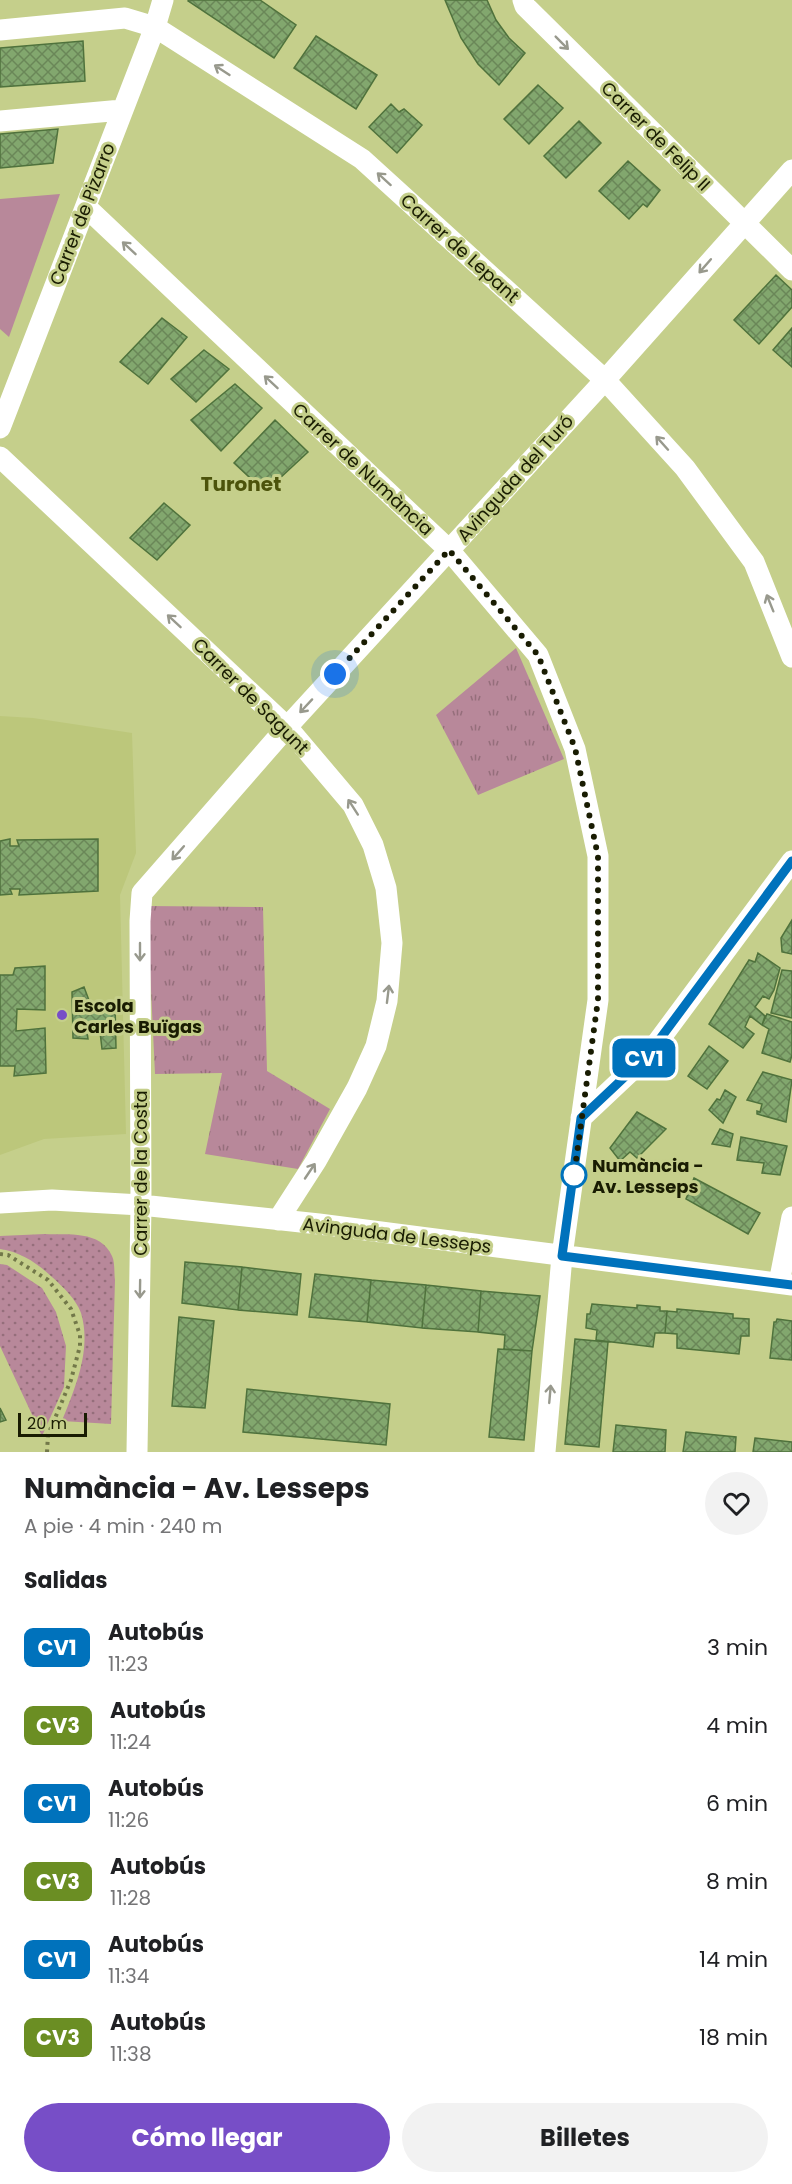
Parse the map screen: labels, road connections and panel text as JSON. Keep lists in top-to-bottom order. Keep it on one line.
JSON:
{"streets":{"street":["Carrer de Felip II","Carrer de Pizarro","Carrer de Lepant","Carrer de Numància","Avinguda del Turó","Carrer de Sagunt","Carrer de la Costa","Avinguda de Lesseps"]},"crossings":[["Carrer de Felip II","Avinguda del Turó"],["Carrer de Pizarro","Carrer de Lepant"],["Carrer de Pizarro","Carrer de Numància"],["Carrer de Lepant","Avinguda del Turó"],["Carrer de Numància","Avinguda del Turó"],["Carrer de Numància","Avinguda de Lesseps"],["Avinguda del Turó","Carrer de Sagunt"],["Avinguda del Turó","Carrer de la Costa"],["Carrer de Sagunt","Avinguda de Lesseps"],["Carrer de la Costa","Avinguda de Lesseps"]],"one_way":["Carrer de Felip II","Carrer de Lepant","Carrer de Numància","Avinguda del Turó","Carrer de Sagunt","Carrer de la Costa"],"districts":["Turonet"],"places":["Escola Carles Buïgas","Numància - Av. Lesseps"],"lines":["bus line CV1"],"scale_bar":"20 m","page":{"on_map":"CV1","scale":"20 m","heading":[["Numància - Av. Lesseps","A pie · 4 min · 240 m"],"Salidas"],"list":[{"mark":"CV1","name":"Autobús","note":"11:23","value":"3 min"},{"mark":"CV3","name":"Autobús","note":"11:24","value":"4 min"},{"mark":"CV1","name":"Autobús","note":"11:26","value":"6 min"},{"mark":"CV3","name":"Autobús","note":"11:28","value":"8 min"},{"mark":"CV1","name":"Autobús","note":"11:34","value":"14 min"},{"mark":"CV3","name":"Autobús","note":"11:38","value":"18 min"}],"buttons":["Cómo llegar","Billetes"]}}
